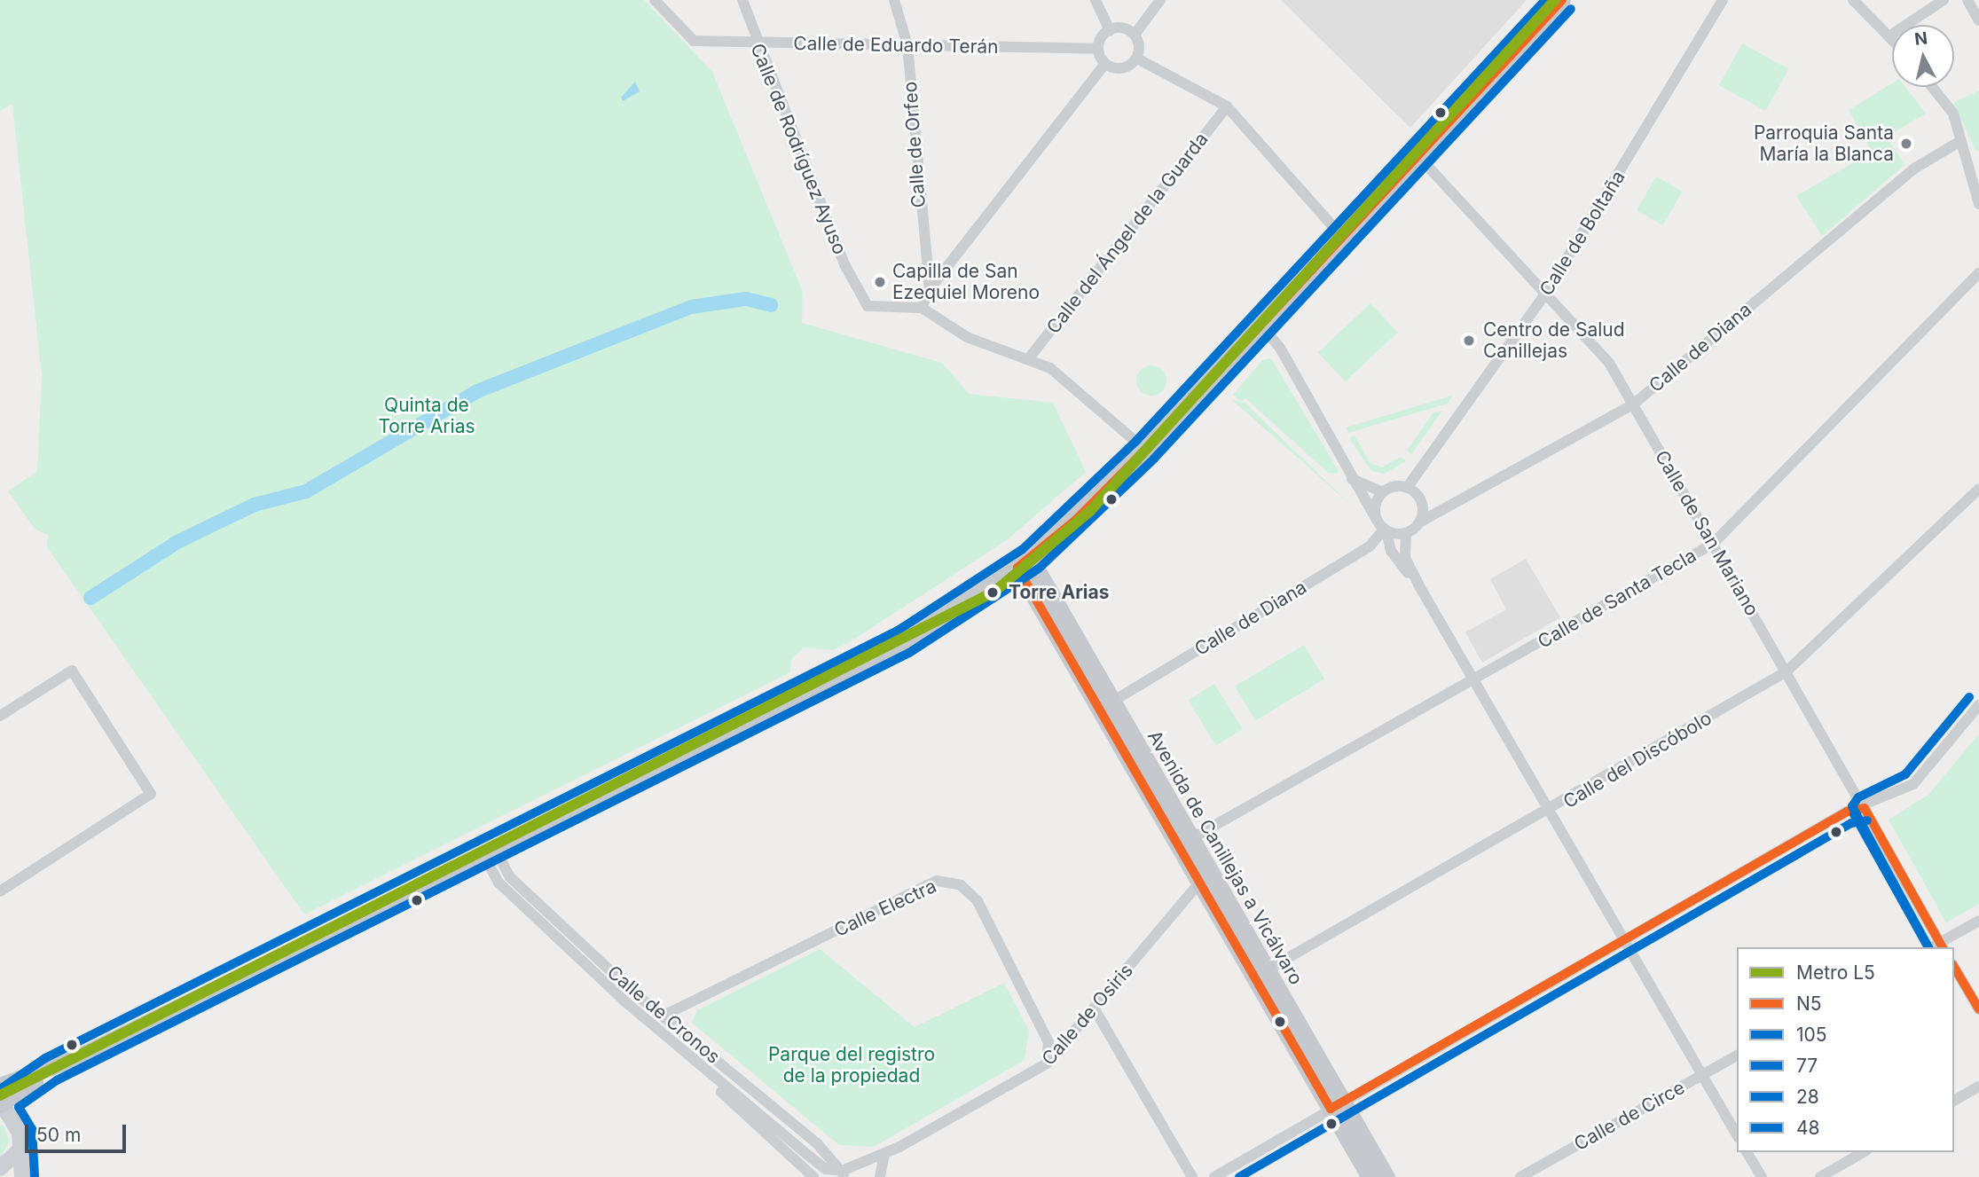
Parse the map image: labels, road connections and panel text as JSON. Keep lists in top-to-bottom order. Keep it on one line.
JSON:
{"streets":{"main road":["Avenida de Canillejas a Vicálvaro"],"street":["Calle de Eduardo Terán","Calle de Orfeo","Calle de Rodríguez Ayuso","Calle del Ángel de la Guarda","Calle de Boltaña","Calle de Diana","Calle de San Mariano","Calle de Santa Tecla","Calle del Discóbolo","Calle Electra","Calle de Cronos","Calle de Osiris","Calle de Circe"]},"crossings":[["Calle de Eduardo Terán","Calle de Orfeo"],["Calle de Eduardo Terán","Calle de Rodríguez Ayuso"],["Calle de Boltaña","Calle de Diana"],["Calle de Boltaña","Calle de San Mariano"],["Calle de Diana","Calle de San Mariano"],["Calle de Diana","Avenida de Canillejas a Vicálvaro"],["Calle de San Mariano","Calle de Santa Tecla"],["Calle de San Mariano","Calle del Discóbolo"],["Calle de Santa Tecla","Avenida de Canillejas a Vicálvaro"],["Calle del Discóbolo","Avenida de Canillejas a Vicálvaro"],["Avenida de Canillejas a Vicálvaro","Calle de Osiris"],["Calle Electra","Calle de Cronos"],["Calle Electra","Calle de Osiris"],["Calle de Cronos","Calle de Osiris"]],"parks":["Quinta de Torre Arias","Parque del registro de la propiedad"],"places":["Parroquia Santa María la Blanca","Capilla de San Ezequiel Moreno","Centro de Salud Canillejas","Torre Arias"],"lines":["metro line L5","transit line N5","transit line 77","transit line 105","transit line 48","transit line 28"],"legend":["Metro L5","N5","105","77","28","48"],"scale_bar":"50 m","north":"top"}
